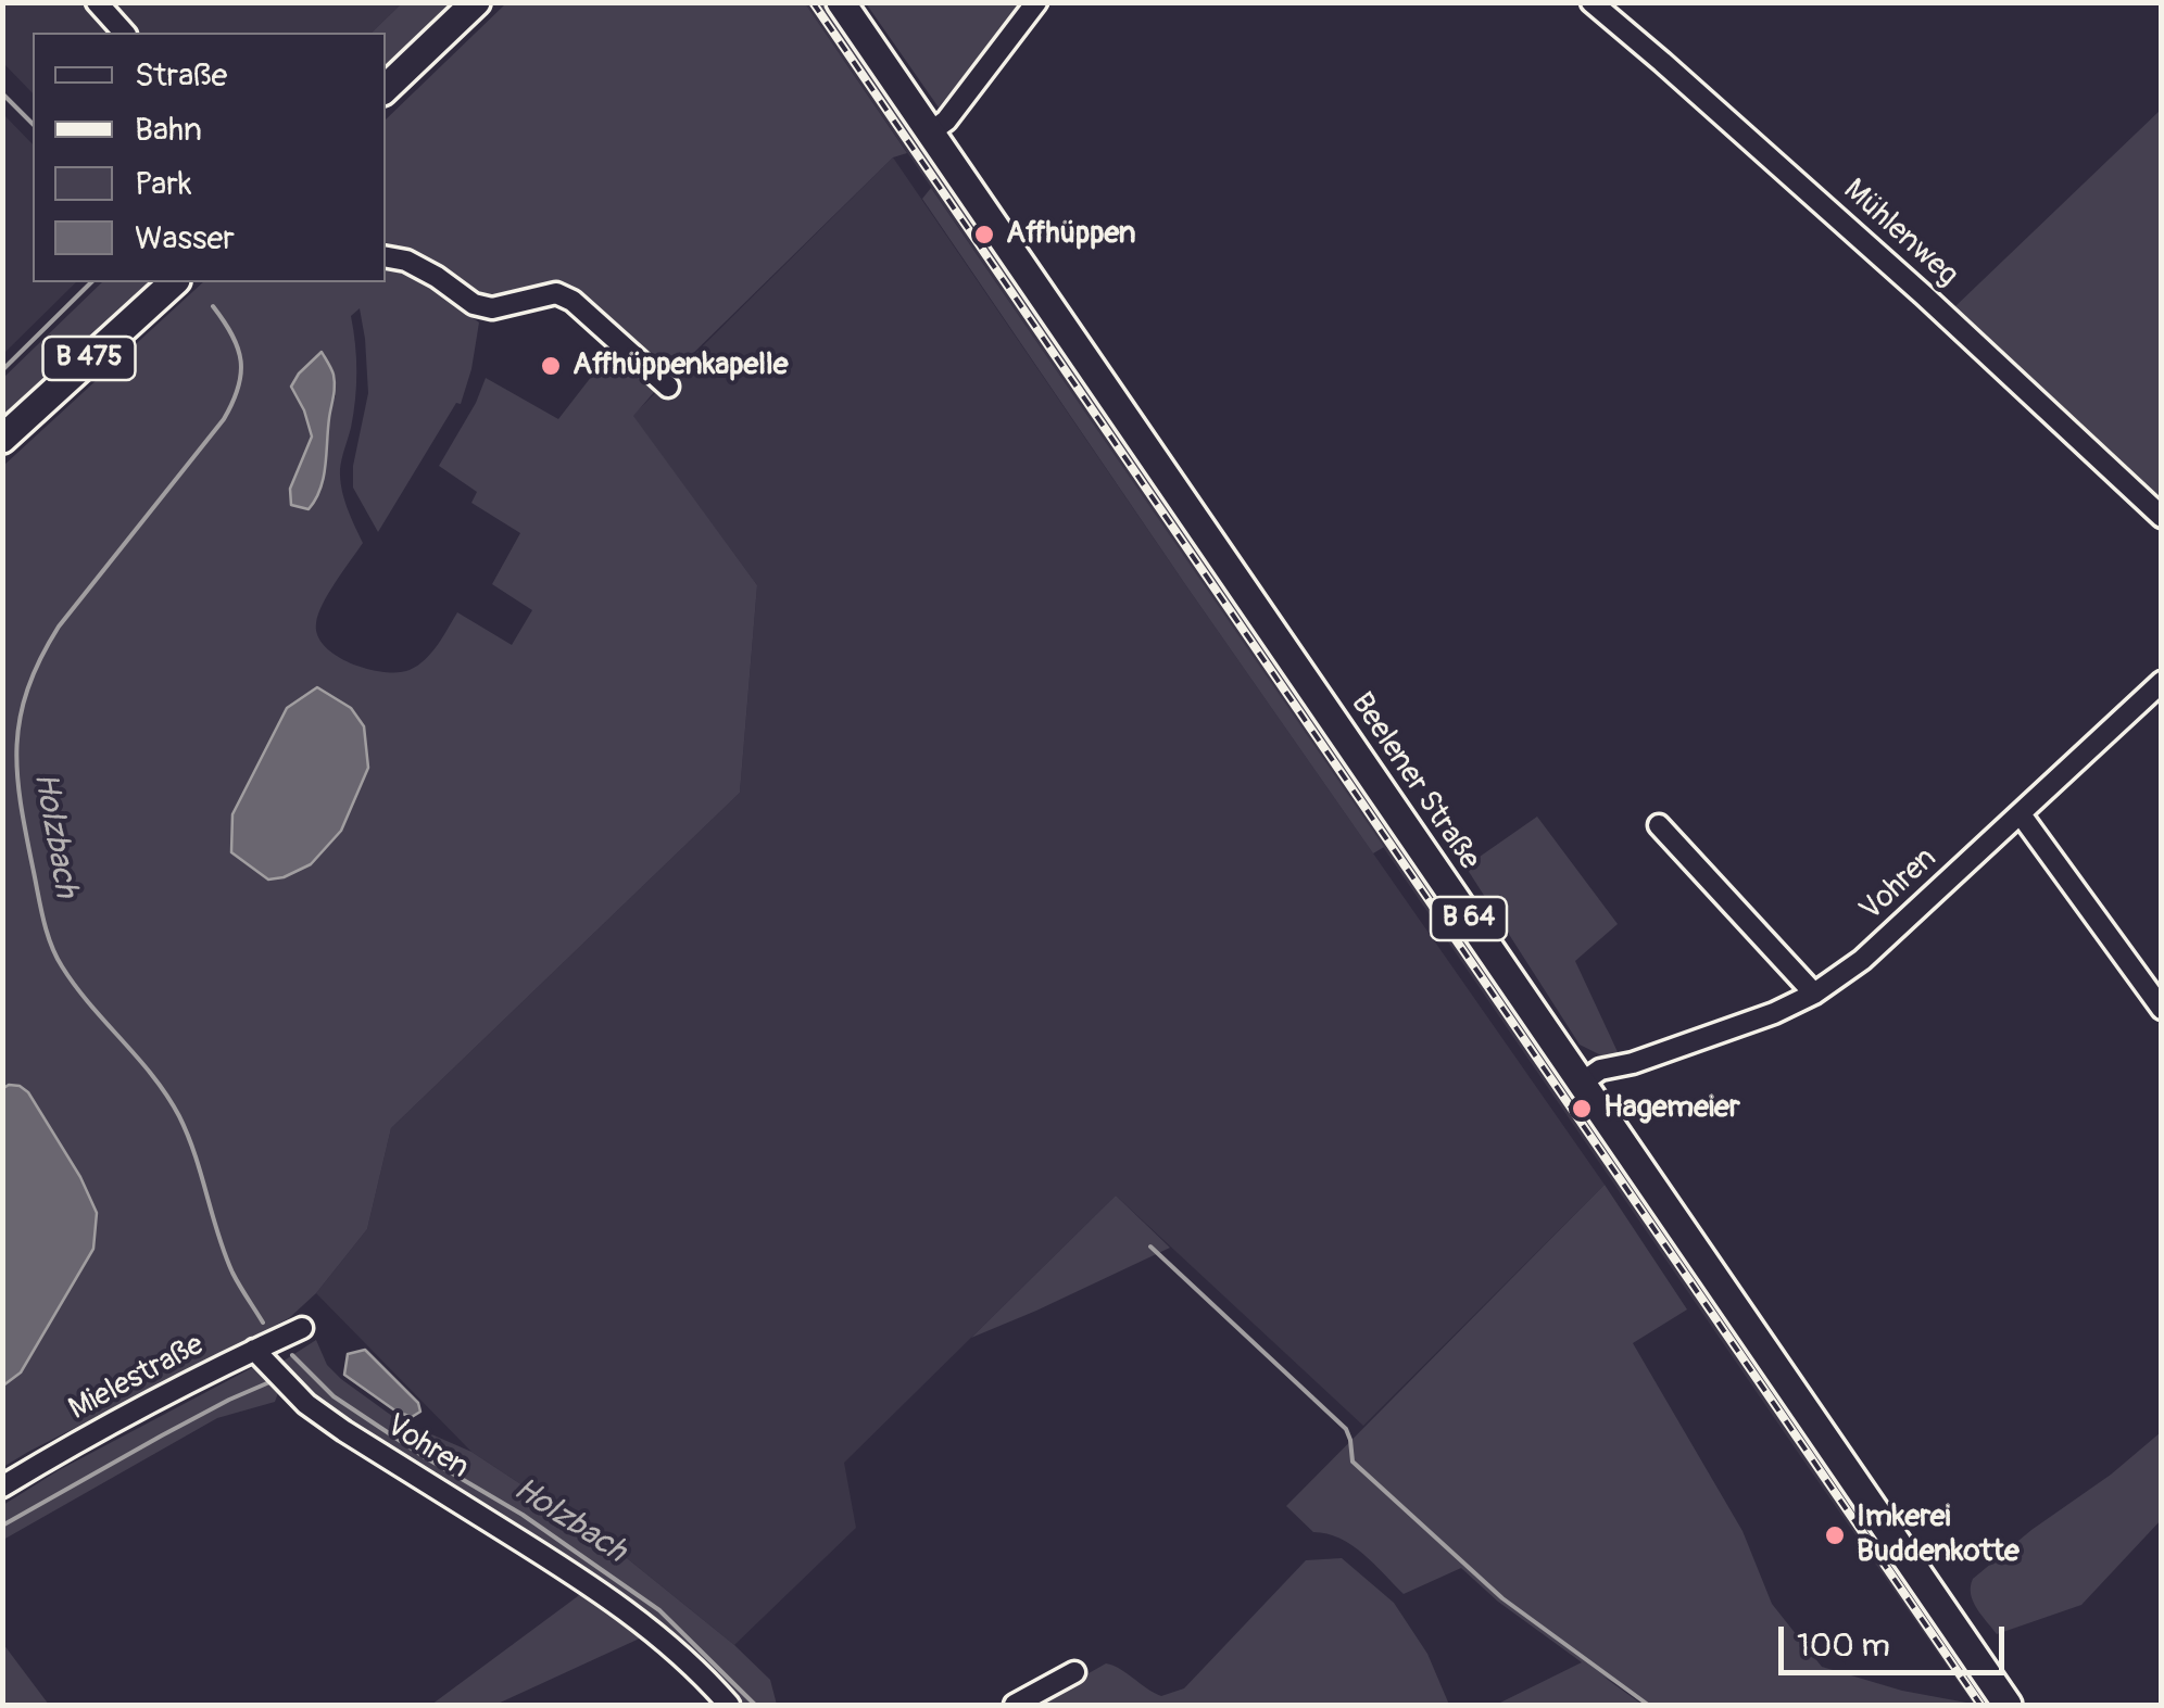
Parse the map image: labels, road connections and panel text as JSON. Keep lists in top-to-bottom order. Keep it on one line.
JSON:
{"streets":{"main road":["B 475","Beelener Straße","B 64"],"street":["Mühlenweg","Vohren","Mielestraße"]},"crossings":[["Beelener Straße","Vohren"],["Vohren","Mielestraße"]],"water":["Holzbach"],"places":["Affhüppen","Affhüppenkapelle","Hagemeier","Imkerei Buddenkotte"],"legend":["Straße","Bahn","Park","Wasser"],"scale_bar":"100 m"}
